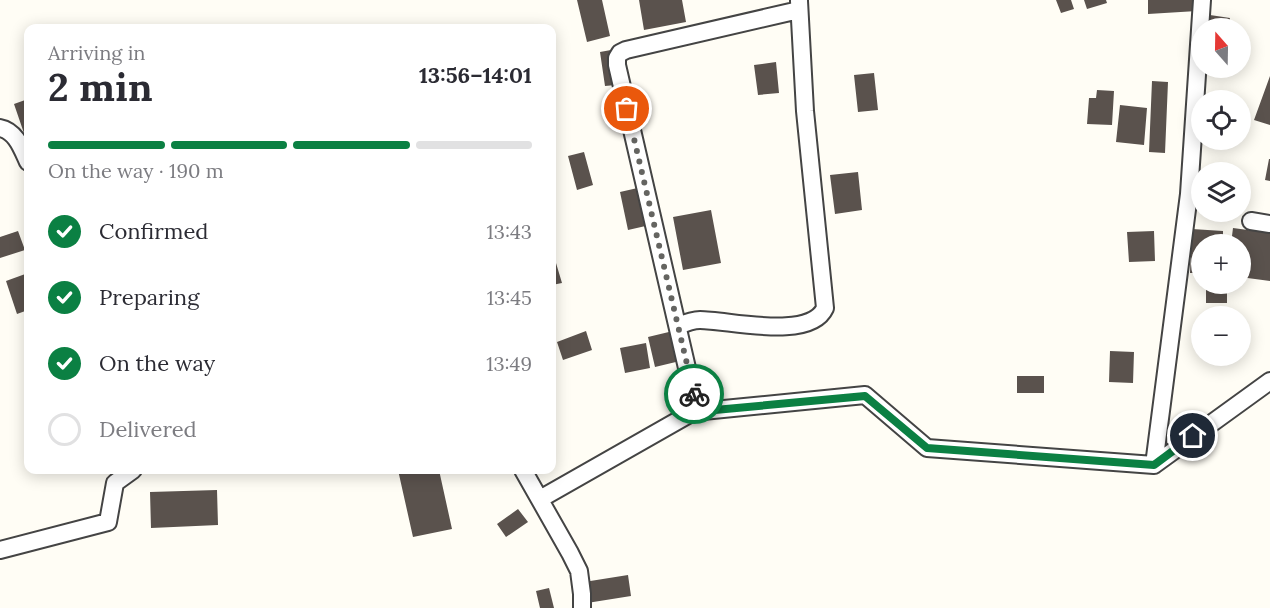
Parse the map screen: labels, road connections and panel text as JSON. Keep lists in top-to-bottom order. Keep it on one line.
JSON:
{"north":"top","page":{"map_buttons":["+","−"],"heading":["2 min","Arriving in","13:56–14:01"],"bar":"On the way · 190 m","list":[["Confirmed","13:43"],["Preparing","13:45"],["On the way","13:49"],"Delivered"]}}
